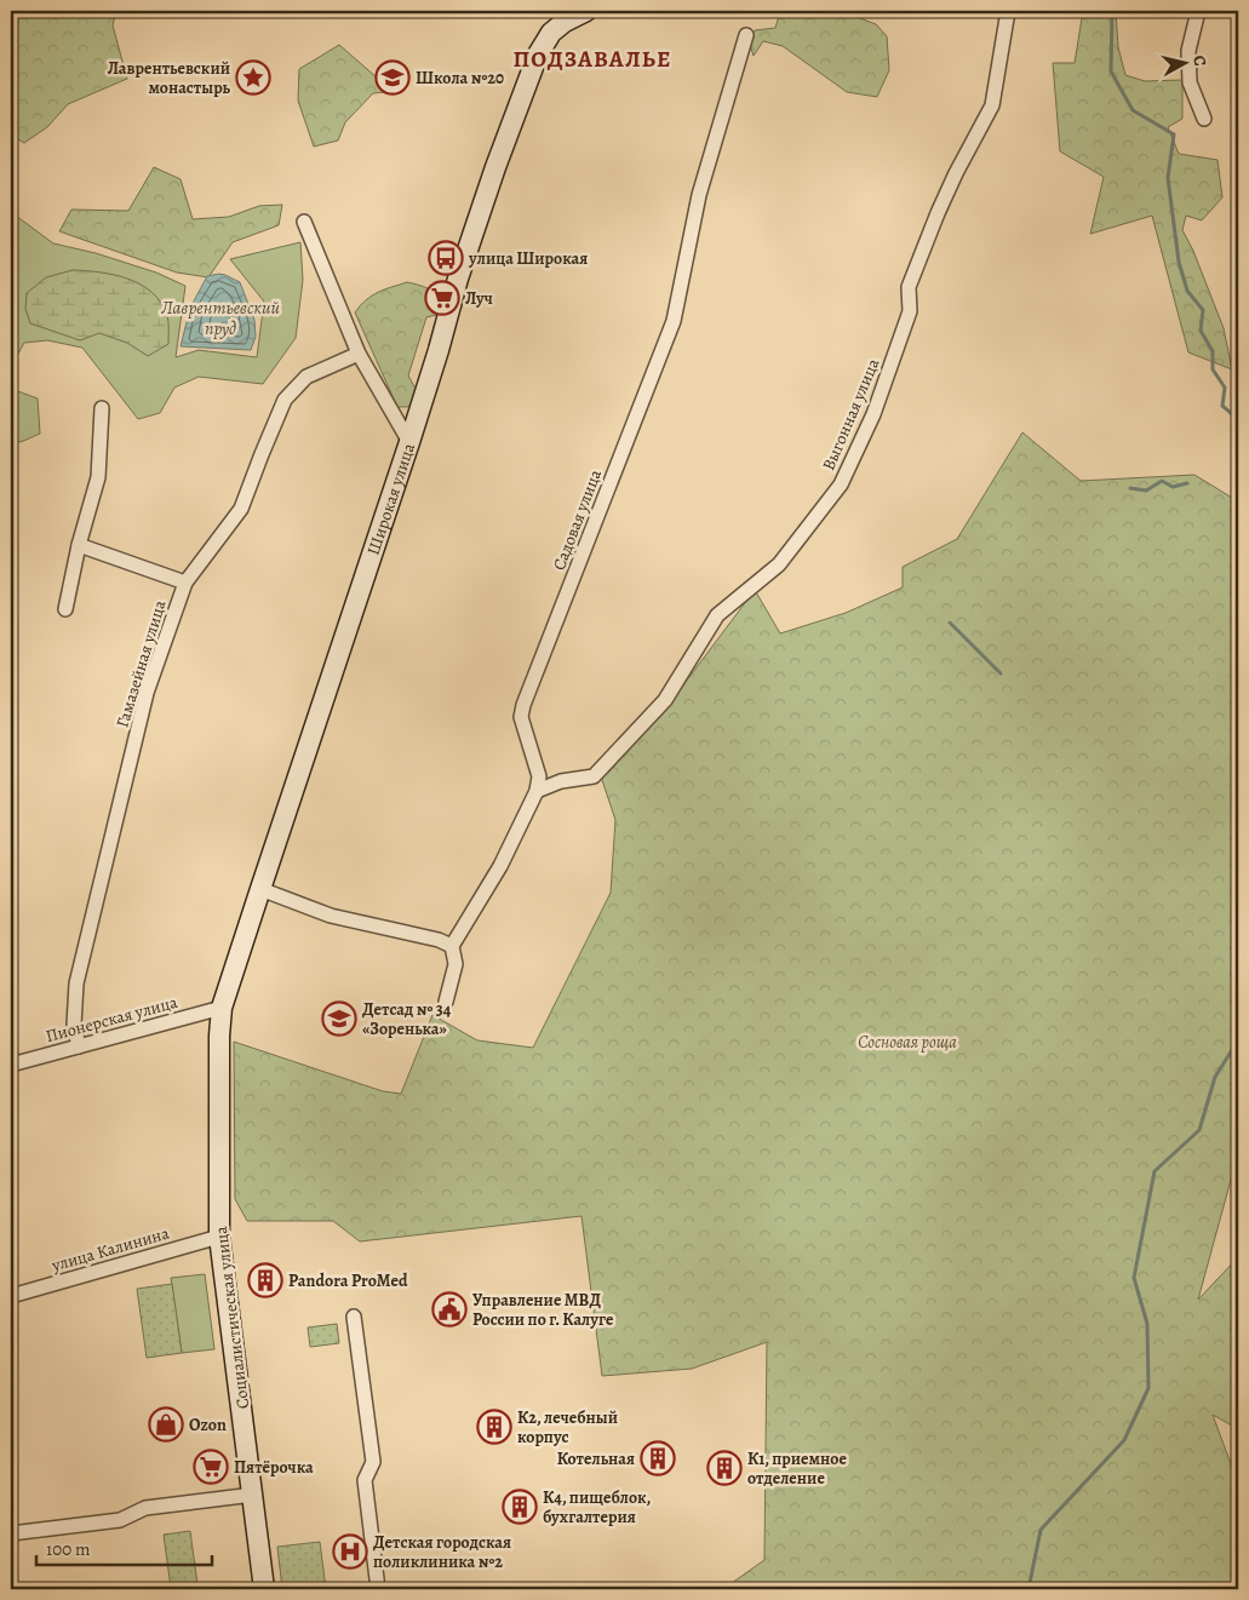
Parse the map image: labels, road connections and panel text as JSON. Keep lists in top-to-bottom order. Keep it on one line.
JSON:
{"streets":{"street":["Выгонная улица","Широкая улица","Садовая улица","Гамазейная улица","Пионерская улица","улица Калинина","Социалистическая улица"]},"crossings":[["Выгонная улица","Садовая улица"],["Широкая улица","Пионерская улица"],["Широкая улица","Социалистическая улица"],["Гамазейная улица","Пионерская улица"],["Пионерская улица","Социалистическая улица"],["улица Калинина","Социалистическая улица"]],"districts":["ПОДЗАВАЛЬЕ"],"water":["Лаврентьевский пруд"],"parks":["Сосновая роща"],"places":{"place":["Лаврентьевский монастырь"],"school or university":["Школа №20","Детсад № 34 «Зоренька»"],"bus stop":["улица Широкая"],"supermarket":["Луч","Пятёрочка"],"building":["Pandora ProMed","К2, лечебный корпус","Котельная","К1, приемное отделение","К4, пищеблок, бухгалтерия"],"public building":["Управление МВД России по г. Калуге"],"shop":["Ozon"],"hospital":["Детская городская поликлиника №2"]},"scale_bar":"100 m","north":"right"}
